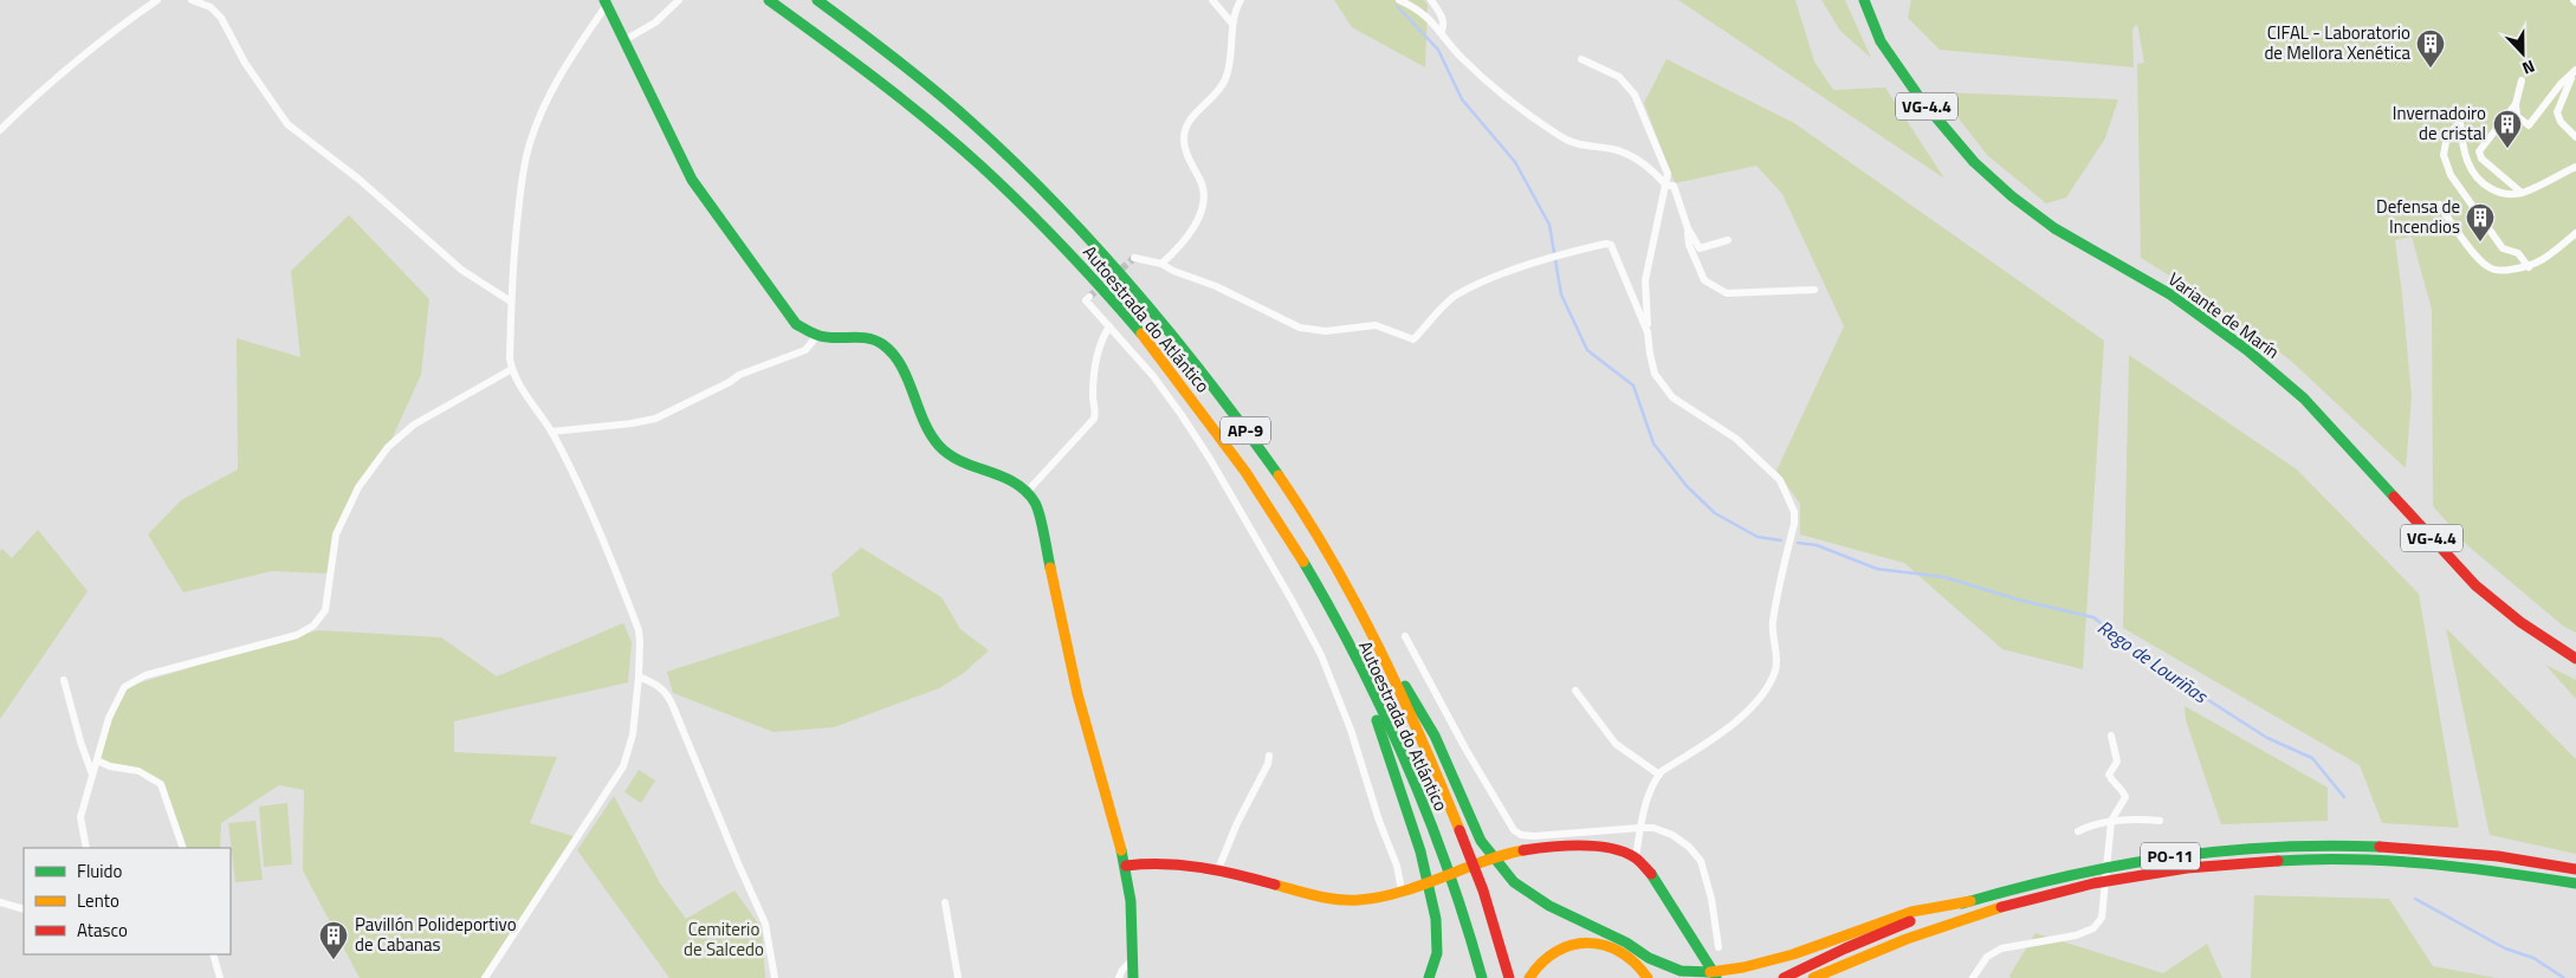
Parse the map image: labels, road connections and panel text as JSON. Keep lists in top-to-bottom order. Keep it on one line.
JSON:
{"streets":{"main road":["VG-4.4","Variante de Marín","Autoestrada do Atlántico","AP-9","PO-11"]},"water":["Rego de Louriñas"],"parks":["Cemiterio de Salcedo"],"places":{"building":["CIFAL - Laboratorio de Mellora Xenética","Invernadoiro de cristal","Defensa de Incendios","Pavillón Polideportivo de Cabanas"]},"legend":["Fluido","Lento","Atasco"],"north":"bottom"}
